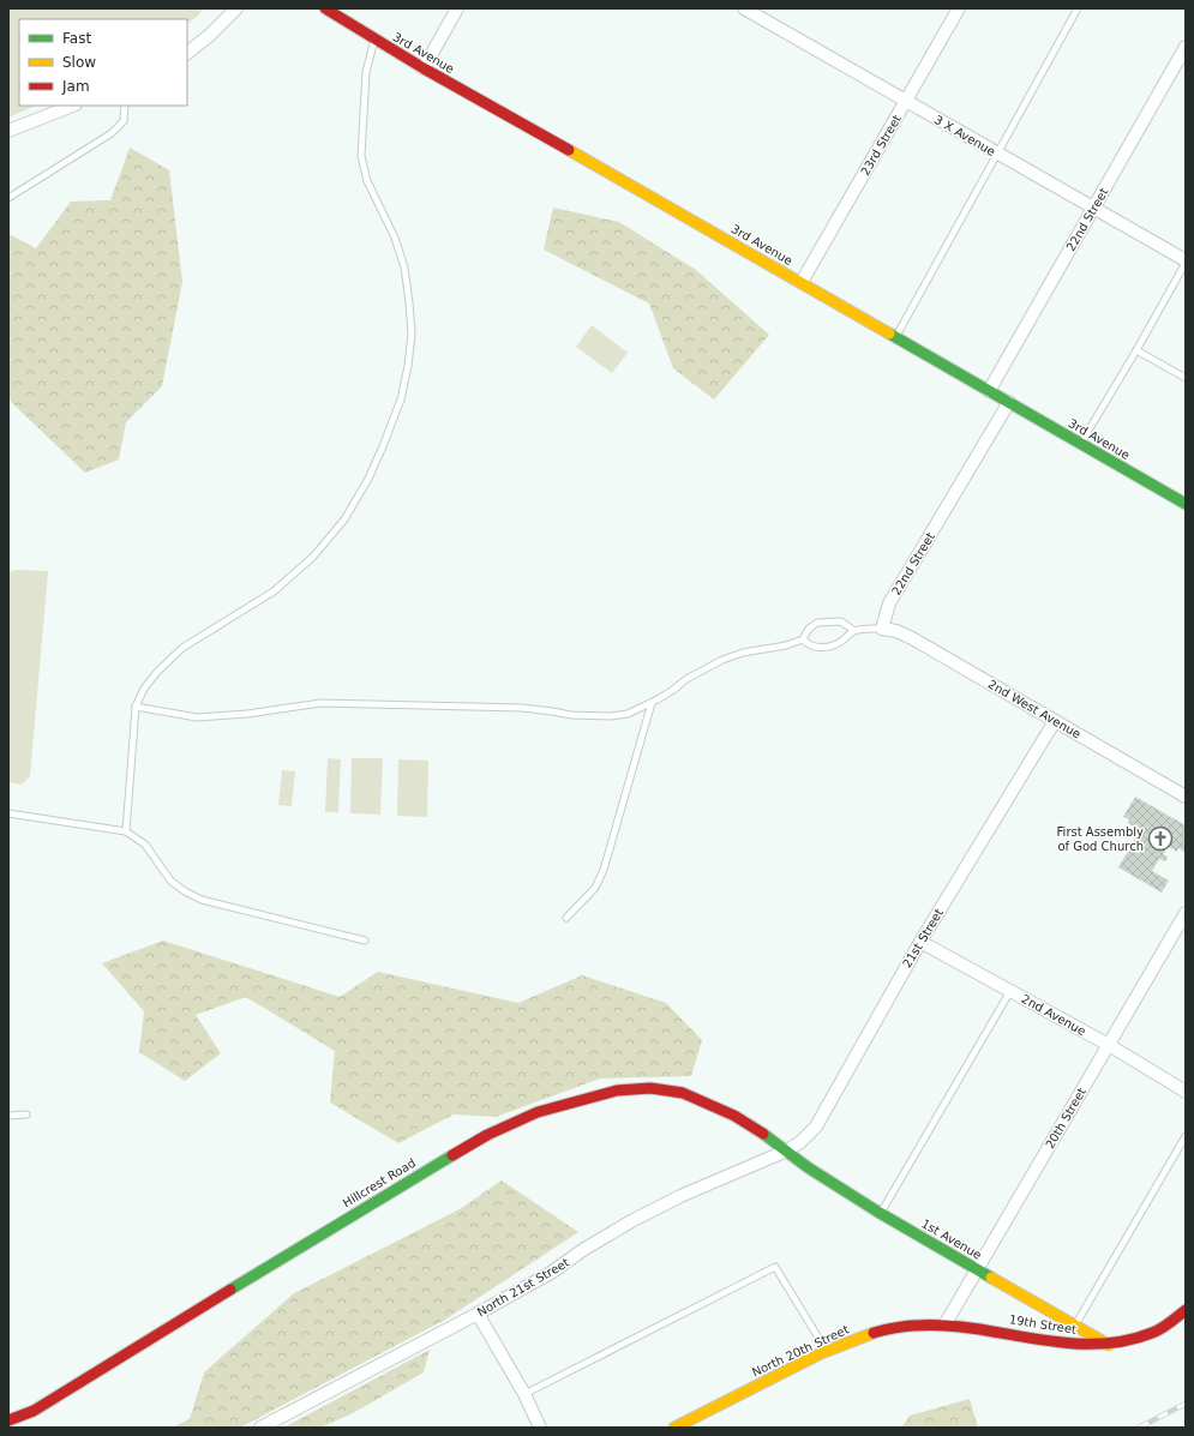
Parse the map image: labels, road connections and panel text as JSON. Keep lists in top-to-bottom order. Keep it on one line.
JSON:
{"streets":{"street":["3rd Avenue","3 X Avenue","23rd Street","22nd Street","2nd West Avenue","21st Street","2nd Avenue","20th Street","Hillcrest Road","1st Avenue","North 21st Street","19th Street","North 20th Street"]},"crossings":[["3rd Avenue","23rd Street"],["3rd Avenue","22nd Street"],["3 X Avenue","23rd Street"],["3 X Avenue","22nd Street"],["22nd Street","2nd West Avenue"],["2nd West Avenue","21st Street"],["21st Street","2nd Avenue"],["21st Street","Hillcrest Road"],["21st Street","1st Avenue"],["21st Street","North 21st Street"],["2nd Avenue","20th Street"],["20th Street","1st Avenue"],["20th Street","19th Street"],["20th Street","North 20th Street"],["Hillcrest Road","1st Avenue"],["Hillcrest Road","North 21st Street"],["1st Avenue","North 21st Street"],["1st Avenue","19th Street"],["19th Street","North 20th Street"]],"places":{"church":["First Assembly of God Church"]},"legend":["Fast","Slow","Jam"]}
